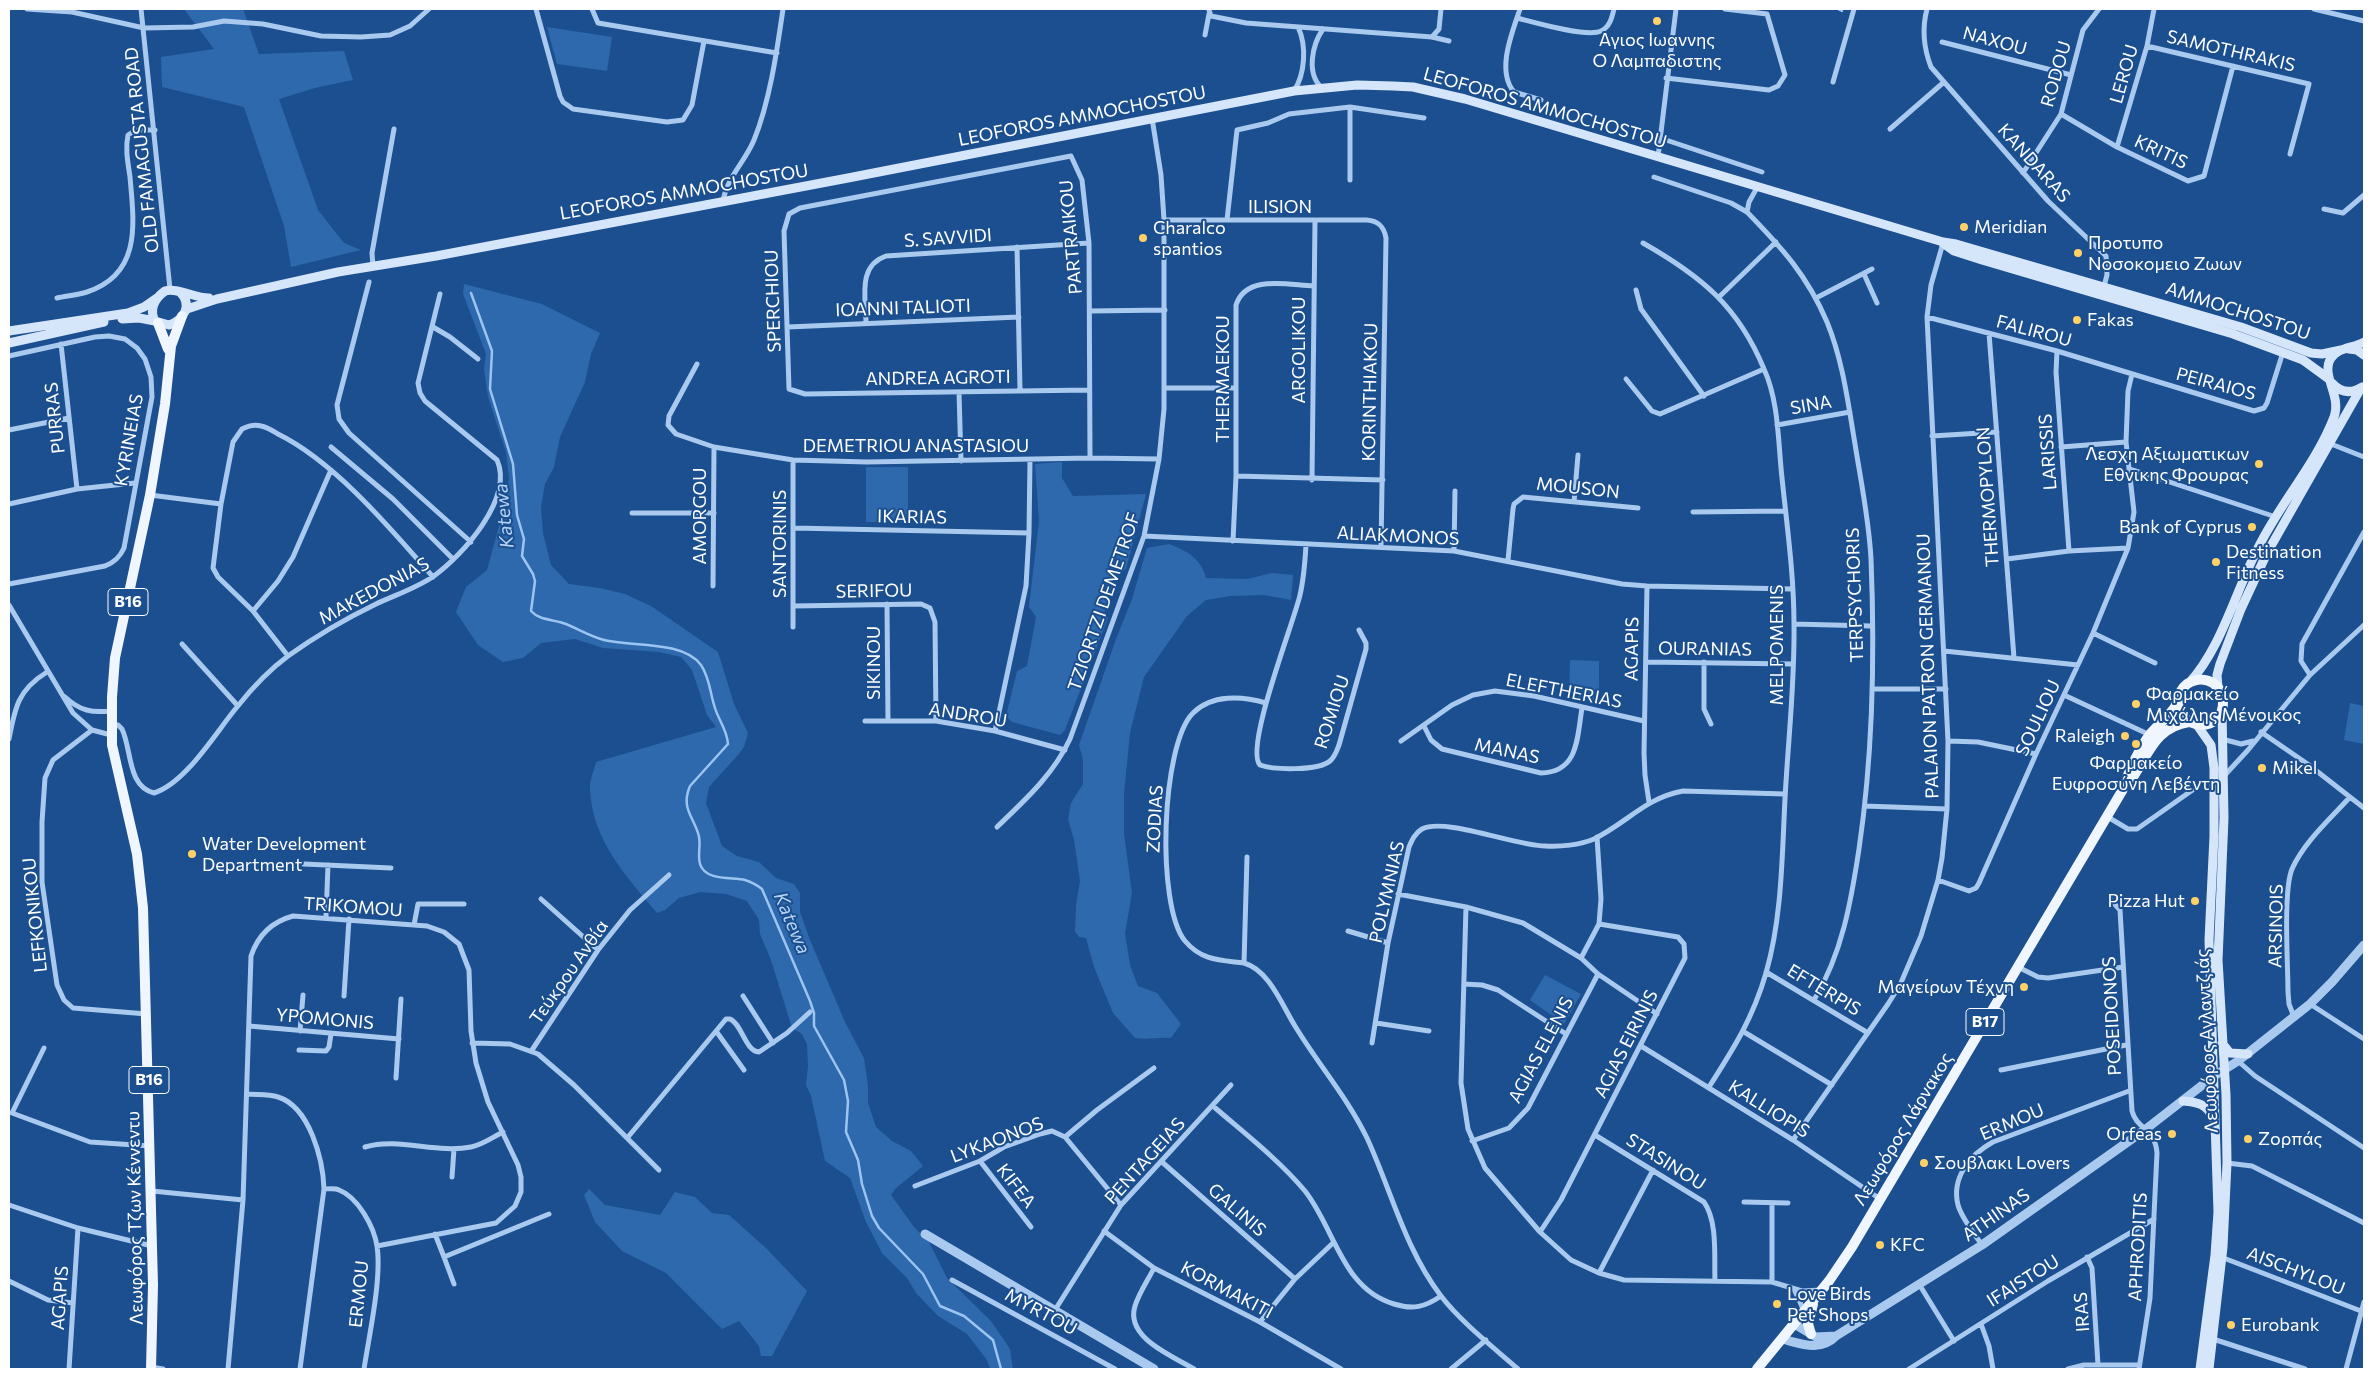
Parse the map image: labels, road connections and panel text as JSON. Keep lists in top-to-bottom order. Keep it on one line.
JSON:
{"streets":{"main road":["LEOFOROS AMMOCHOSTOU","AMMOCHOSTOU","B16","B17","Λεωφόρος Αγλαντζιάς","Λεωφόρος Λάρνακος","Λεωφόρος Τζων Κέννεντυ"],"street":["NAXOU","SAMOTHRAKIS","RODOU","LEROU","OLD FAMAGUSTA ROAD","KRITIS","KANDARAS","ILISION","PARTRAIKOU","S. SAVVIDI","SPERCHIOU","IOANNI TALIOTI","FALIROU","ARGOLIKOU","ANDREA AGROTI","THERMAEKOU","PEIRAIOS","KORINTHIAKOU","SINA","PURRAS","KYRINEIAS","DEMETRIOU ANASTASIOU","LARISSIS","MOUSON","THERMOPYLON","AMORGOU","IKARIAS","ALIAKMONOS","SANTORINIS","MAKEDONIAS","SERIFOU","TERPSYCHORIS","TZIORTZI DEMETROF","MELPOMENIS","AGAPIS","OURANIAS","SIKINOU","PALAION PATRON GERMANOU","ELEFTHERIAS","ROMIOU","ANDROU","SOULIOU","MANAS","ZODIAS","POLYMNIAS","TRIKOMOU","LEFKONIKOU","ARSINOIS","Τεύκρου Ανθία","EFTERPIS","POSEIDONOS","YPOMONIS","AGIAS EIRINIS","AGIAS ELENIS","KALLIOPIS","ERMOU","LYKAONOS","PENTAGEIAS","STASINOU","KIFEA","GALINIS","ATHINAS","APHRODITIS","AISCHYLOU","IFAISTOU","KORMAKITI","MYRTOU","IRAS"]},"crossings":[["NAXOU","RODOU"],["SAMOTHRAKIS","LEROU"],["SAMOTHRAKIS","KRITIS"],["RODOU","KRITIS"],["RODOU","KANDARAS"],["LEROU","KRITIS"],["LEOFOROS AMMOCHOSTOU","OLD FAMAGUSTA ROAD"],["LEOFOROS AMMOCHOSTOU","AMMOCHOSTOU"],["LEOFOROS AMMOCHOSTOU","B16"],["LEOFOROS AMMOCHOSTOU","TZIORTZI DEMETROF"],["LEOFOROS AMMOCHOSTOU","PALAION PATRON GERMANOU"],["OLD FAMAGUSTA ROAD","B16"],["KANDARAS","AMMOCHOSTOU"],["ILISION","ARGOLIKOU"],["ILISION","KORINTHIAKOU"],["ILISION","TZIORTZI DEMETROF"],["PARTRAIKOU","S. SAVVIDI"],["PARTRAIKOU","SPERCHIOU"],["PARTRAIKOU","ANDREA AGROTI"],["PARTRAIKOU","DEMETRIOU ANASTASIOU"],["S. SAVVIDI","IOANNI TALIOTI"],["SPERCHIOU","IOANNI TALIOTI"],["SPERCHIOU","ANDREA AGROTI"],["AMMOCHOSTOU","PEIRAIOS"],["AMMOCHOSTOU","PALAION PATRON GERMANOU"],["AMMOCHOSTOU","Λεωφόρος Λάρνακος"],["FALIROU","PEIRAIOS"],["FALIROU","LARISSIS"],["FALIROU","THERMOPYLON"],["FALIROU","PALAION PATRON GERMANOU"],["FALIROU","SOULIOU"],["ARGOLIKOU","THERMAEKOU"],["THERMAEKOU","ALIAKMONOS"],["PEIRAIOS","SOULIOU"],["KORINTHIAKOU","ALIAKMONOS"],["SINA","TERPSYCHORIS"],["SINA","MELPOMENIS"],["PURRAS","KYRINEIAS"],["DEMETRIOU ANASTASIOU","AMORGOU"],["DEMETRIOU ANASTASIOU","SANTORINIS"],["DEMETRIOU ANASTASIOU","TZIORTZI DEMETROF"],["MOUSON","ALIAKMONOS"],["IKARIAS","SANTORINIS"],["ALIAKMONOS","TZIORTZI DEMETROF"],["ALIAKMONOS","MELPOMENIS"],["ALIAKMONOS","AGAPIS"],["SANTORINIS","SERIFOU"],["MAKEDONIAS","Λεωφόρος Τζων Κέννεντυ"],["SERIFOU","SIKINOU"],["SERIFOU","ANDROU"],["TERPSYCHORIS","EFTERPIS"],["B16","Λεωφόρος Τζων Κέννεντυ"],["TZIORTZI DEMETROF","ANDROU"],["MELPOMENIS","OURANIAS"],["MELPOMENIS","POLYMNIAS"],["MELPOMENIS","EFTERPIS"],["MELPOMENIS","KALLIOPIS"],["AGAPIS","OURANIAS"],["AGAPIS","ELEFTHERIAS"],["AGAPIS","POLYMNIAS"],["SIKINOU","ANDROU"],["PALAION PATRON GERMANOU","SOULIOU"],["PALAION PATRON GERMANOU","EFTERPIS"],["PALAION PATRON GERMANOU","KALLIOPIS"],["ELEFTHERIAS","MANAS"],["ROMIOU","ZODIAS"],["TRIKOMOU","YPOMONIS"],["TRIKOMOU","ERMOU"],["LEFKONIKOU","Λεωφόρος Τζων Κέννεντυ"],["ARSINOIS","ATHINAS"],["POSEIDONOS","ERMOU"],["POSEIDONOS","ATHINAS"],["POSEIDONOS","APHRODITIS"],["Λεωφόρος Αγλαντζιάς","Λεωφόρος Λάρνακος"],["Λεωφόρος Αγλαντζιάς","ATHINAS"],["Λεωφόρος Αγλαντζιάς","AISCHYLOU"],["AGIAS EIRINIS","KALLIOPIS"],["AGIAS EIRINIS","STASINOU"],["KALLIOPIS","Λεωφόρος Λάρνακος"],["ERMOU","ATHINAS"],["Λεωφόρος Λάρνακος","ATHINAS"],["LYKAONOS","KIFEA"],["PENTAGEIAS","GALINIS"],["PENTAGEIAS","KORMAKITI"],["ATHINAS","APHRODITIS"],["APHRODITIS","IFAISTOU"],["IFAISTOU","IRAS"]],"water":["Katewa"],"places":["Αγιος Ιωαννης Ο Λαμπαδιστης","Meridian","Charalco spantios","Προτυπο Νοσοκομειο Ζωων","Fakas","Λεσχη Αξιωματικων Εθνικης Φρουρας","Bank of Cyprus","Destination Fitness","Φαρμακείο Μιχάλης Μένοικος","Raleigh","Φαρμακείο Ευφροσύνη Λεβέντη","Mikel","Water Development Department","Pizza Hut","Μαγείρων Τέχνη","Orfeas","Ζορπάς","Σουβλακι Lovers","KFC","Love Birds Pet Shops","Eurobank"]}
